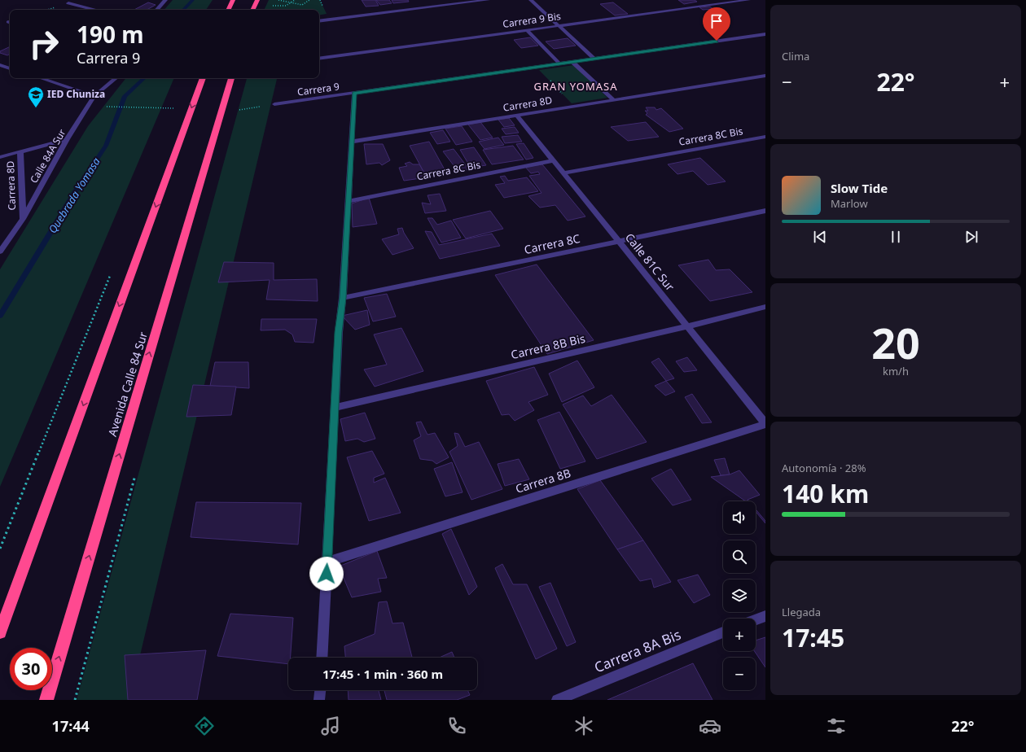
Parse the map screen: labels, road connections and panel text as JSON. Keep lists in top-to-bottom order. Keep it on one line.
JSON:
{"streets":{"highway":["Avenida Calle 84 Sur"],"street":["Carrera 9 Bis","Carrera 9","Carrera 8D","Carrera 8C Bis","Calle 84A Sur","Carrera 8C","Calle 81C Sur","Carrera 8B Bis","Carrera 8B","Carrera 8A Bis"]},"crossings":[["Carrera 8D","Calle 84A Sur"],["Carrera 8D","Calle 81C Sur"],["Carrera 8C Bis","Calle 81C Sur"],["Carrera 8C","Calle 81C Sur"],["Calle 81C Sur","Carrera 8B Bis"],["Calle 81C Sur","Carrera 8B"]],"districts":["GRAN YOMASA"],"water":["Quebrada Yomasa"],"places":{"school or university":["IED Chuniza"]},"page":{"tile":["Clima",["20","km/h"],["Autonomía · 28%","140 km"],["Llegada","17:45"]],"turn":["190 m","Carrera 9"],"heat":["−","22°","+"],"song":["Slow Tide","Marlow"],"map_buttons":["+","−"],"limit":"30","trip":"17:45 · 1 min · 360 m","tabs":["17:44","22°"]}}
